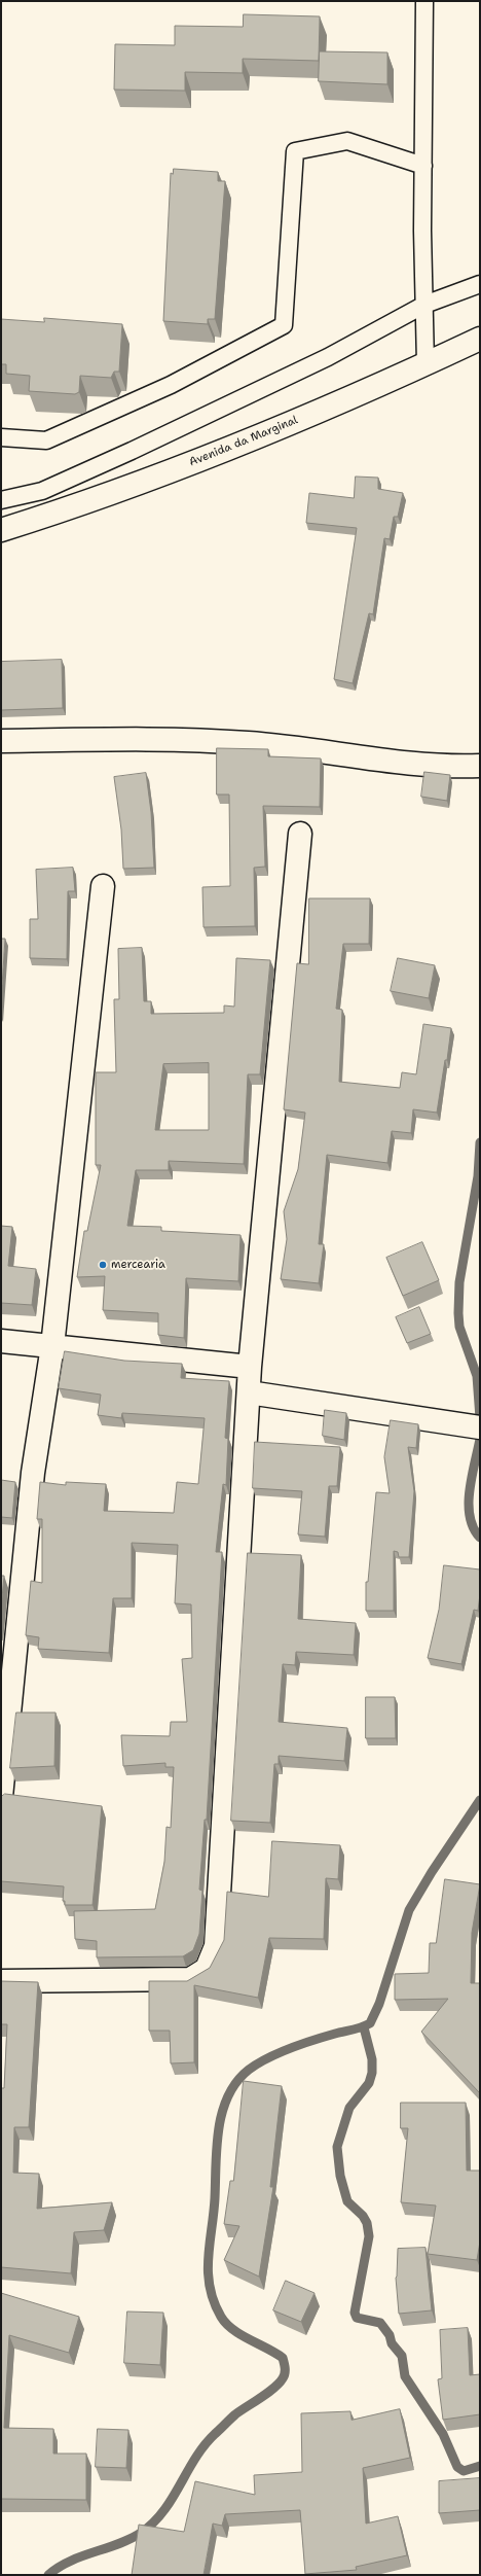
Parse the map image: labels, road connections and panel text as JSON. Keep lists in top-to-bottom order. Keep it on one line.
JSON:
{"streets":{"street":["Avenida da Marginal"]},"places":["mercearia"]}
